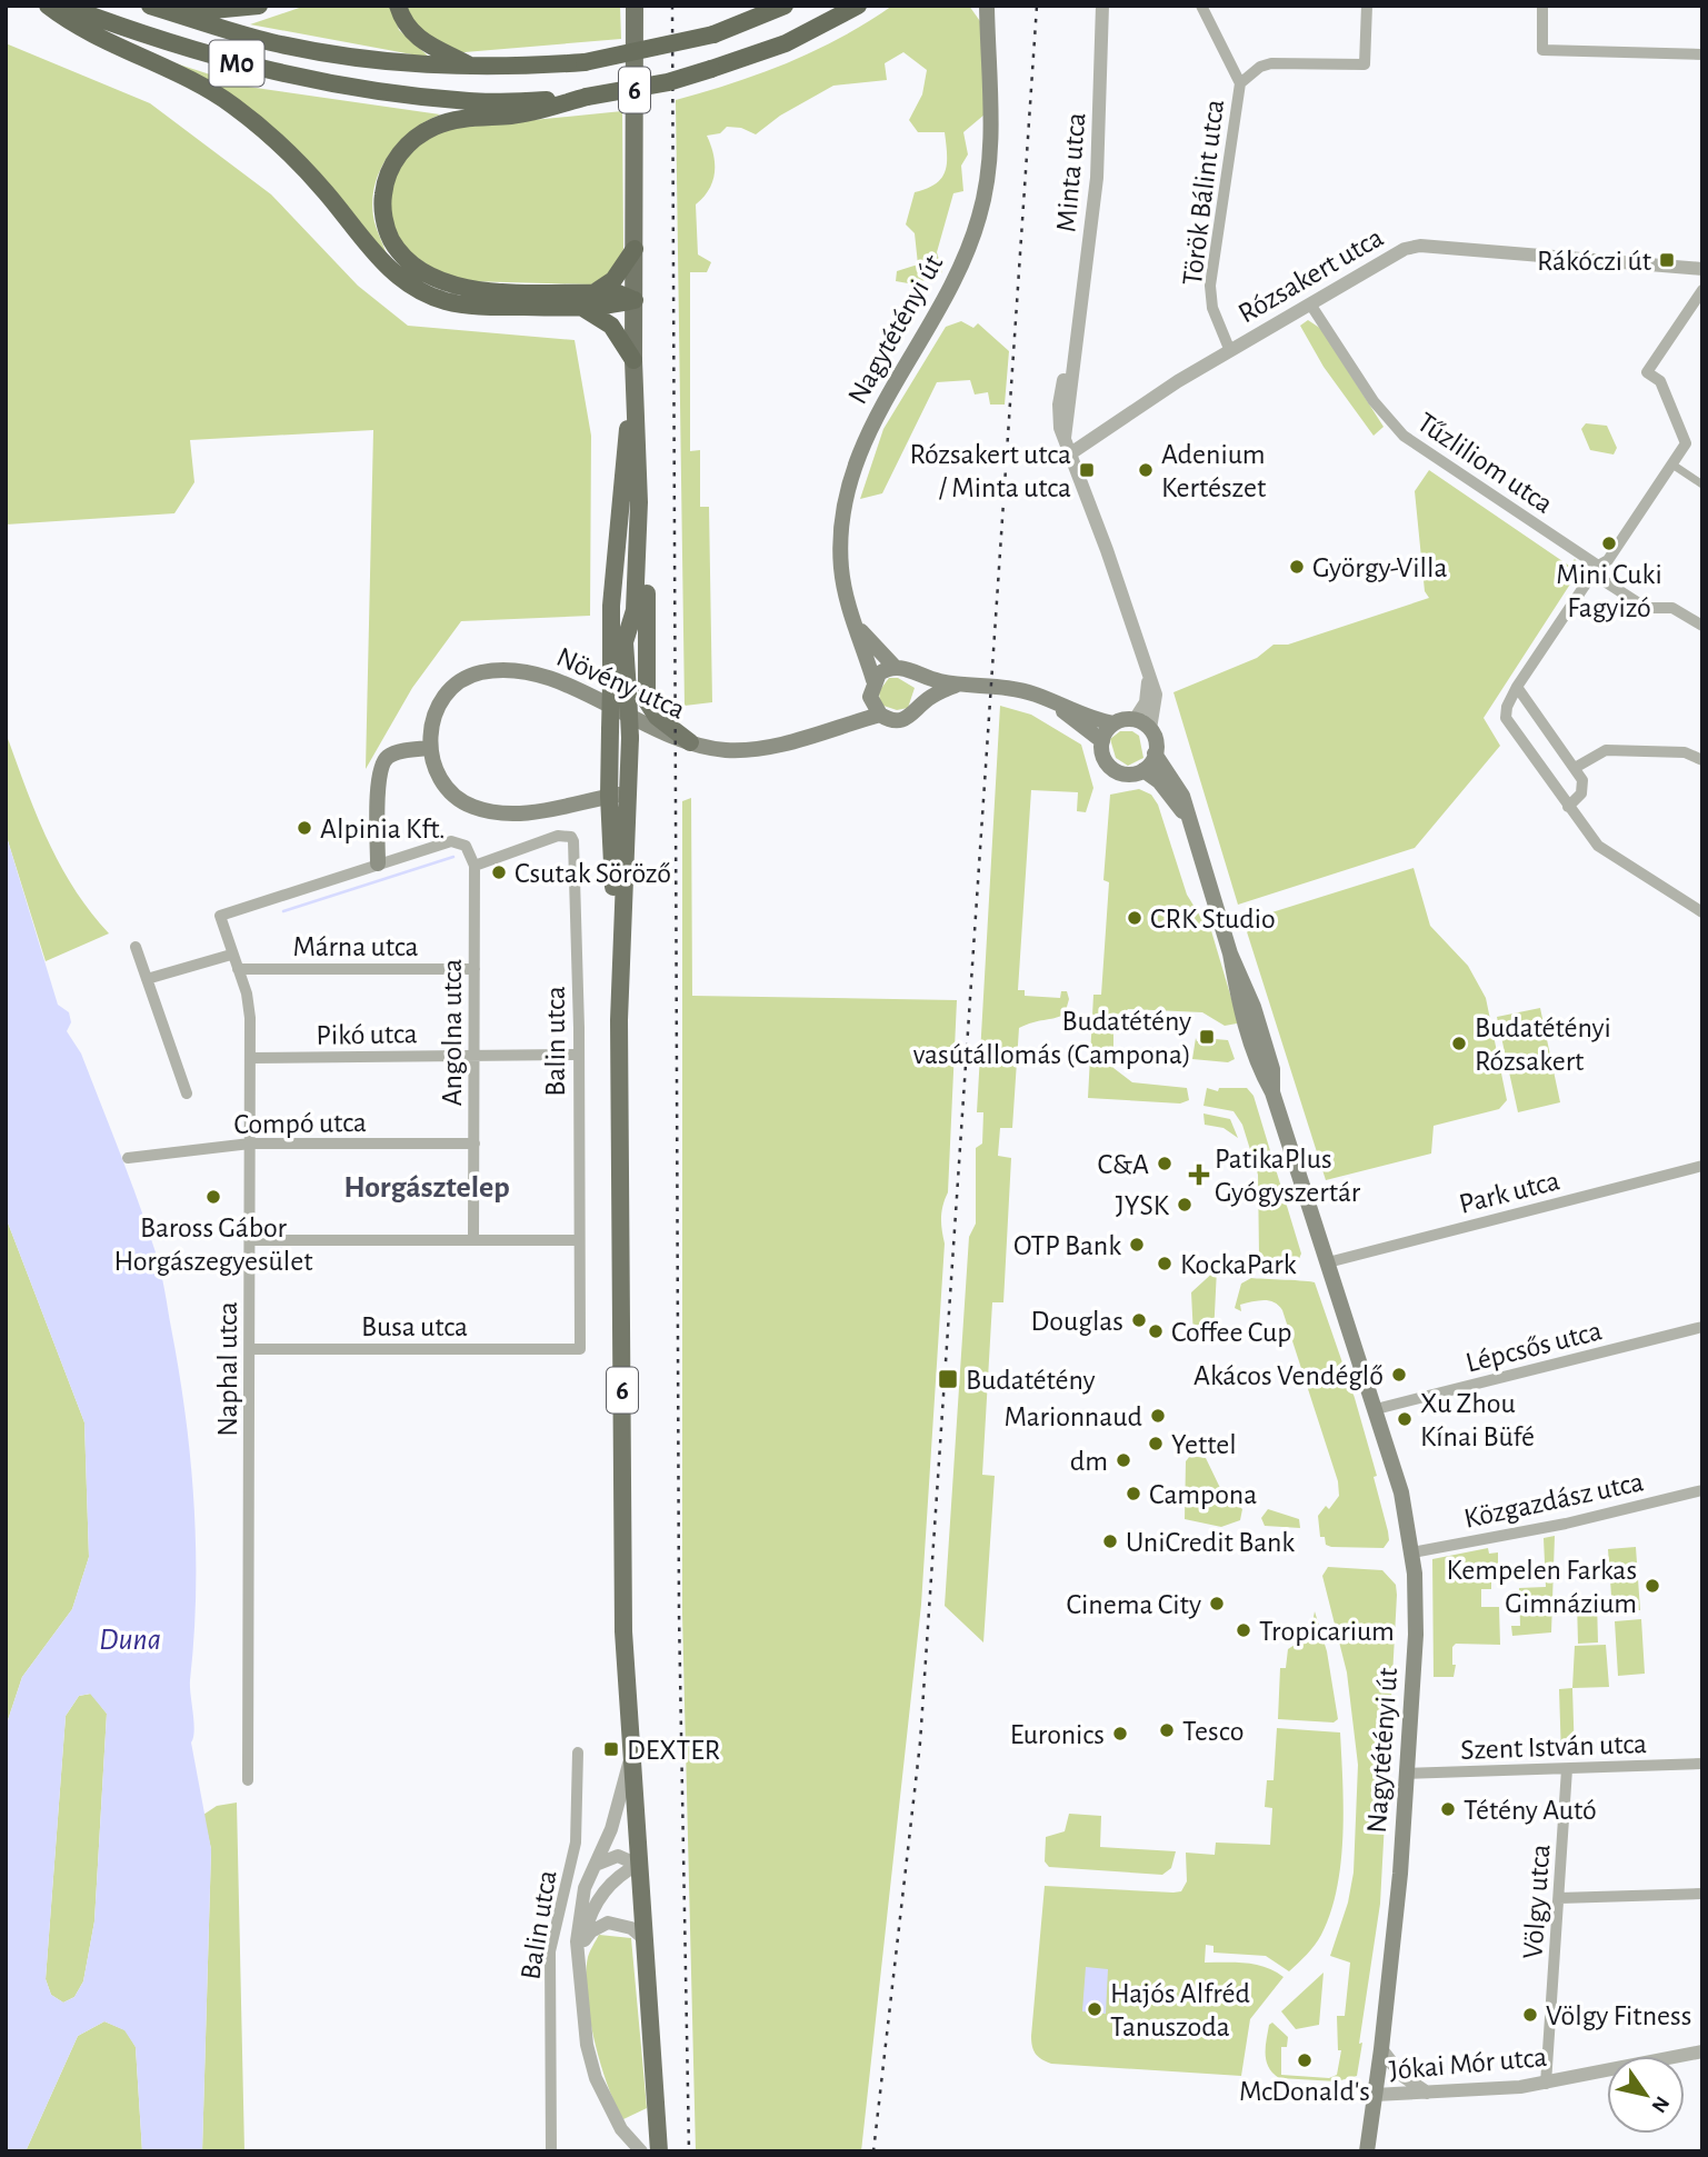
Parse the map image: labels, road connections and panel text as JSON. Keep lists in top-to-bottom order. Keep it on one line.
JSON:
{"streets":{"highway":["M0"],"main road":["6","Nagytétényi út","Növény utca"],"street":["Minta utca","Török Bálint utca","Rózsakert utca","Tűzliliom utca","Márna utca","Angolna utca","Pikó utca","Balin utca","Compó utca","Park utca","Busa utca","Lépcsős utca","Naphal utca","Közgazdász utca","Szent István utca","Völgy utca","Jókai Mór utca"]},"crossings":[["Minta utca","Rózsakert utca"],["Minta utca","Nagytétényi út"],["Török Bálint utca","Rózsakert utca"],["Rózsakert utca","Nagytétényi út"],["Rózsakert utca","Tűzliliom utca"],["Nagytétényi út","Növény utca"],["Nagytétényi út","Park utca"],["Nagytétényi út","Lépcsős utca"],["Nagytétényi út","Közgazdász utca"],["Nagytétényi út","Szent István utca"],["Nagytétényi út","Jókai Mór utca"],["Márna utca","Angolna utca"],["Márna utca","Naphal utca"],["Angolna utca","Pikó utca"],["Angolna utca","Balin utca"],["Angolna utca","Compó utca"],["Pikó utca","Balin utca"],["Pikó utca","Naphal utca"],["Balin utca","Busa utca"],["Compó utca","Naphal utca"],["Busa utca","Naphal utca"],["Szent István utca","Völgy utca"],["Völgy utca","Jókai Mór utca"]],"districts":["Horgásztelep"],"water":["Duna"],"places":{"transit":["Rákóczi út","Rózsakert utca / Minta utca","Budatétény vasútállomás (Campona)","Budatétény","DEXTER"],"other":["Adenium Kertészet","Mini Cuki Fagyizó","György-Villa","Alpinia Kft.","Csutak Söröző","CRK Studio","Budatétényi Rózsakert","C&A","Baross Gábor Horgászegyesület","JYSK","OTP Bank","KockaPark","Douglas","Coffee Cup","Akácos Vendéglő","Marionnaud","Xu Zhou Kínai Büfé","Yettel","dm","Campona","UniCredit Bank","Kempelen Farkas Gimnázium","Cinema City","Tropicarium","Tesco","Euronics","Tétény Autó","Hajós Alfréd Tanuszoda","Völgy Fitness","McDonald's"],"health":["PatikaPlus Gyógyszertár"]},"north":"bottom right"}
